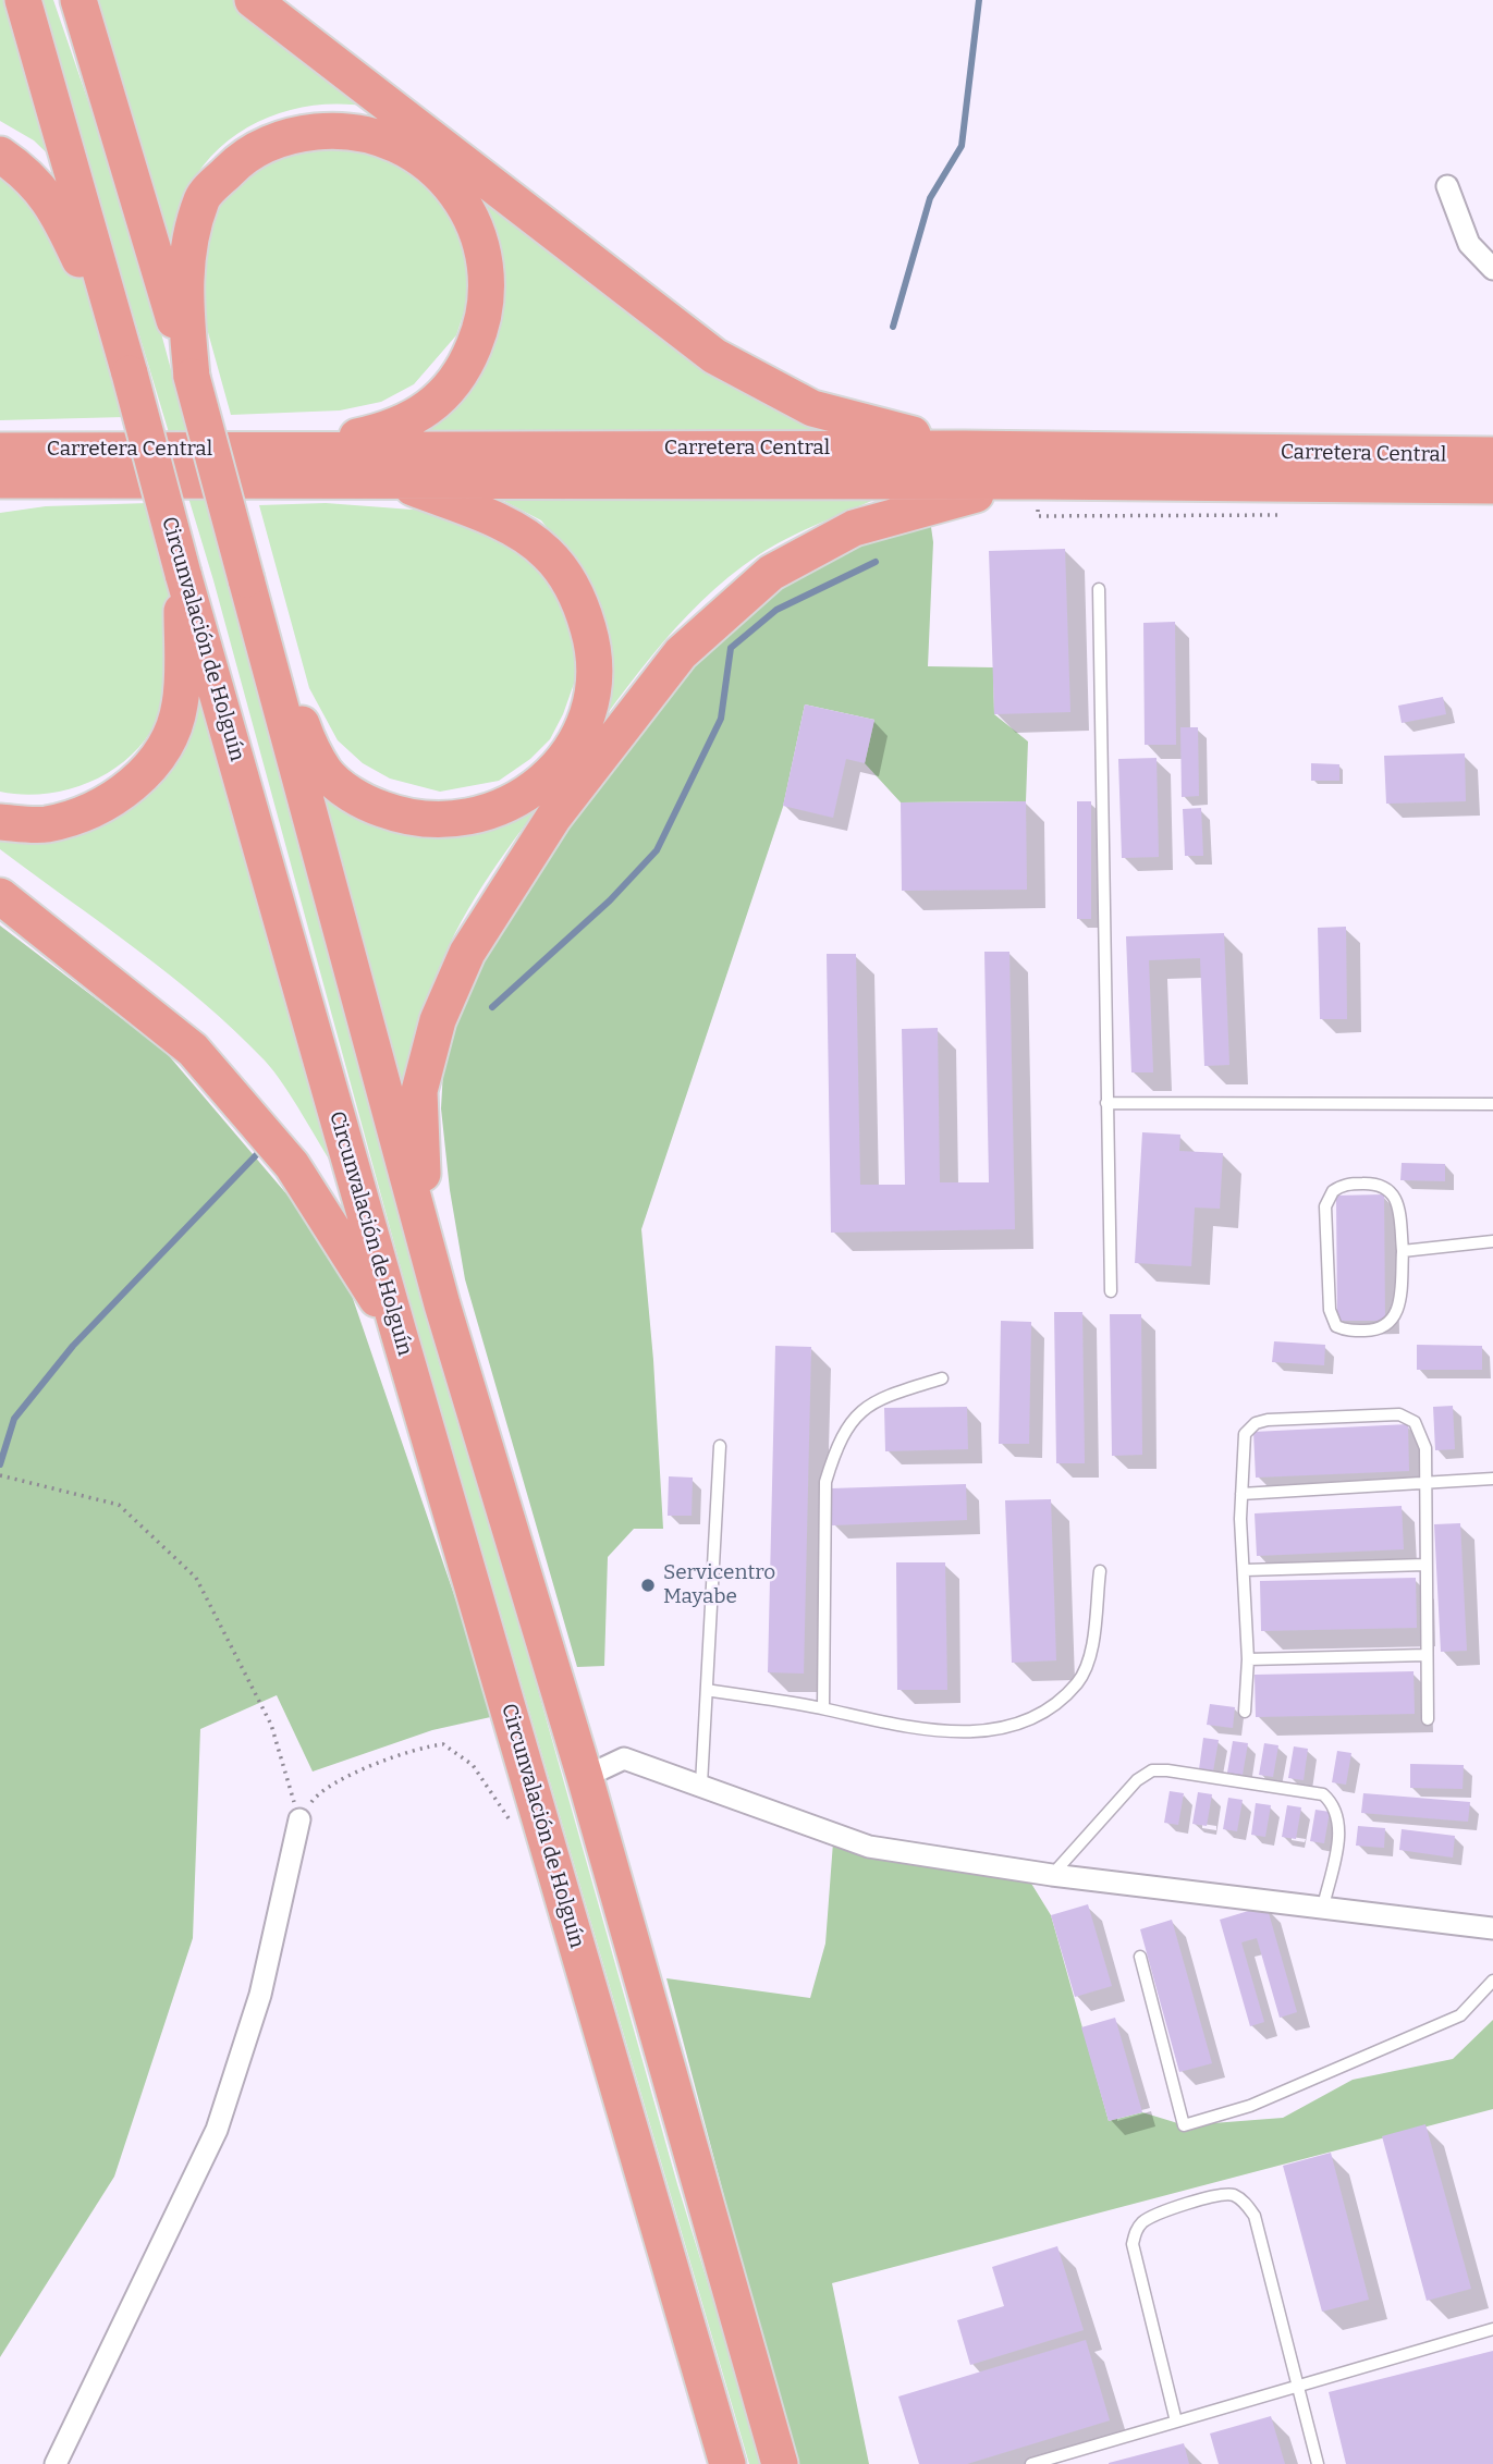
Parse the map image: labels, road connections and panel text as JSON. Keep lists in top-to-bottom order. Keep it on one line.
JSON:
{"streets":{"highway":["Carretera Central","Circunvalación de Holguín"]},"places":["Servicentro Mayabe"]}
